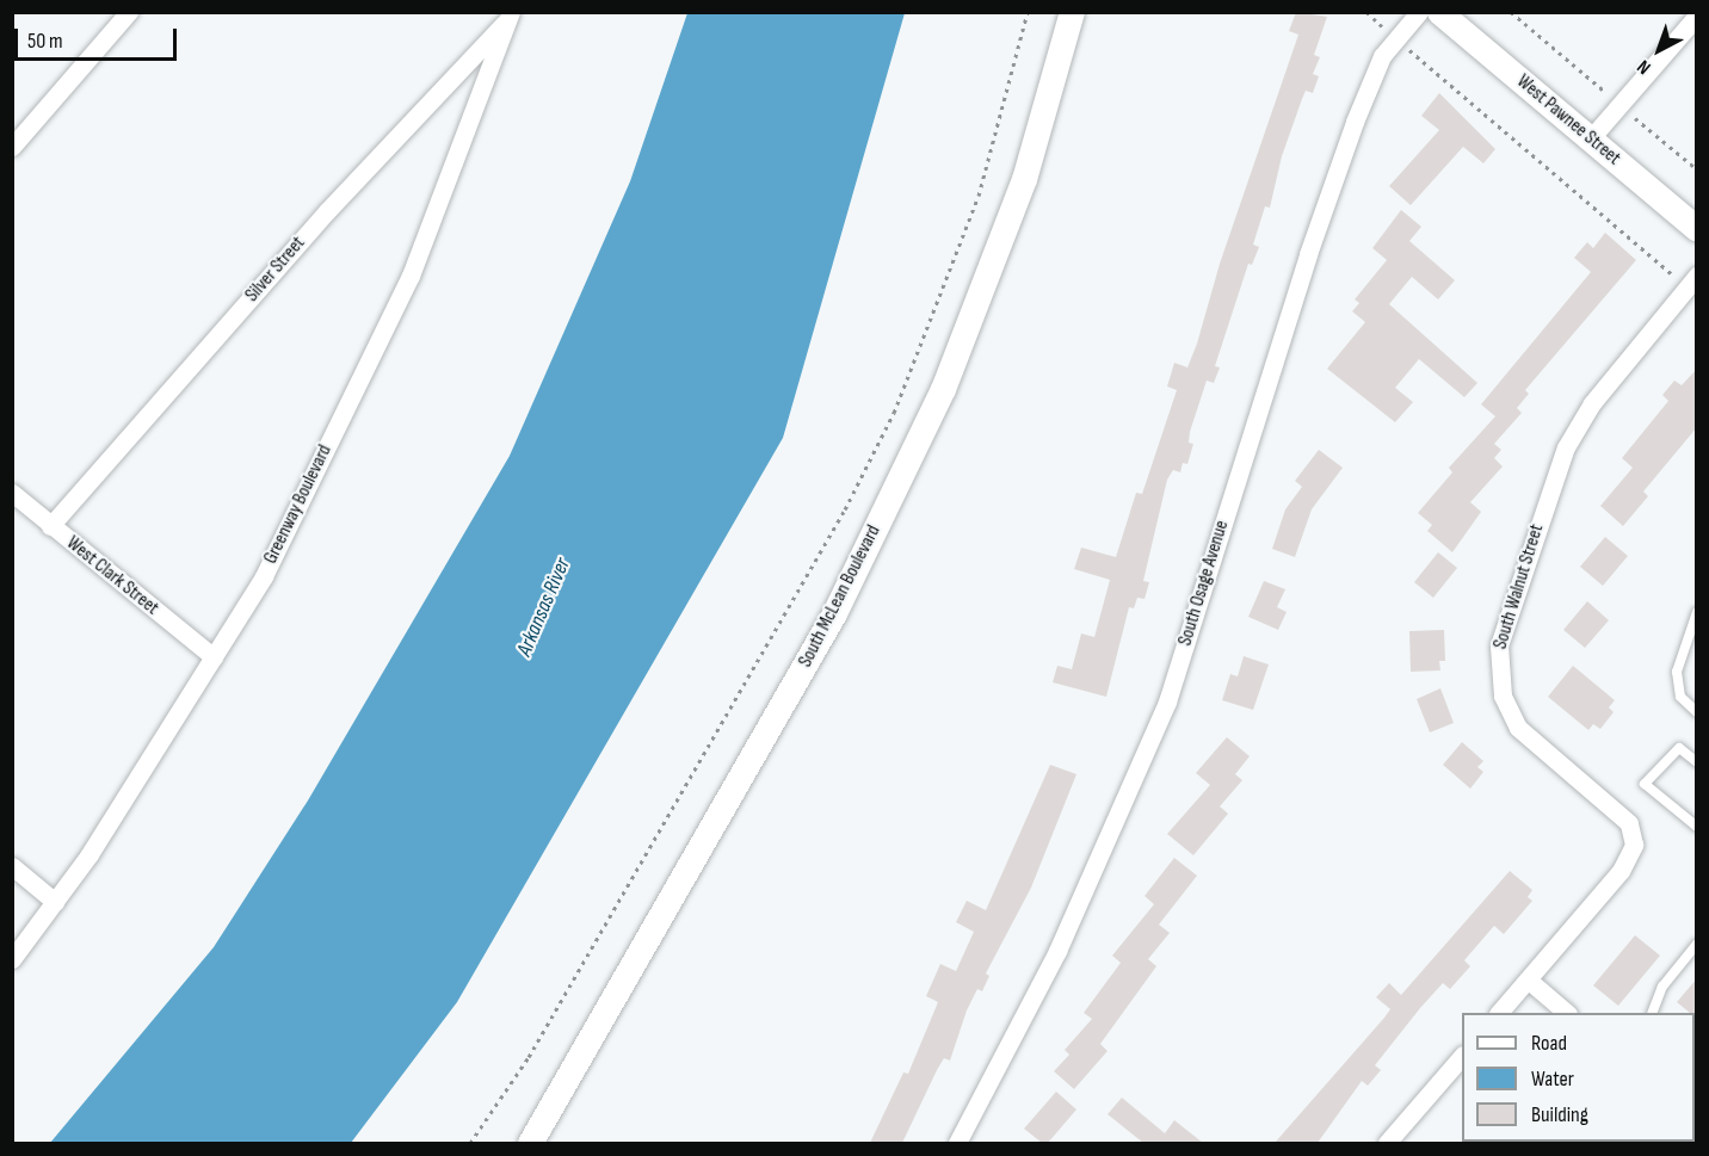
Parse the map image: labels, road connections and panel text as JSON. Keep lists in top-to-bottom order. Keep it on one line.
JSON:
{"streets":{"main road":["West Pawnee Street","South McLean Boulevard"],"street":["Silver Street","Greenway Boulevard","West Clark Street","South Osage Avenue","South Walnut Street"]},"crossings":[["Silver Street","Greenway Boulevard"],["Silver Street","West Clark Street"],["Greenway Boulevard","West Clark Street"]],"water":["Arkansas River"],"legend":["Road","Water","Building"],"scale_bar":"50 m","north":"bottom left"}
